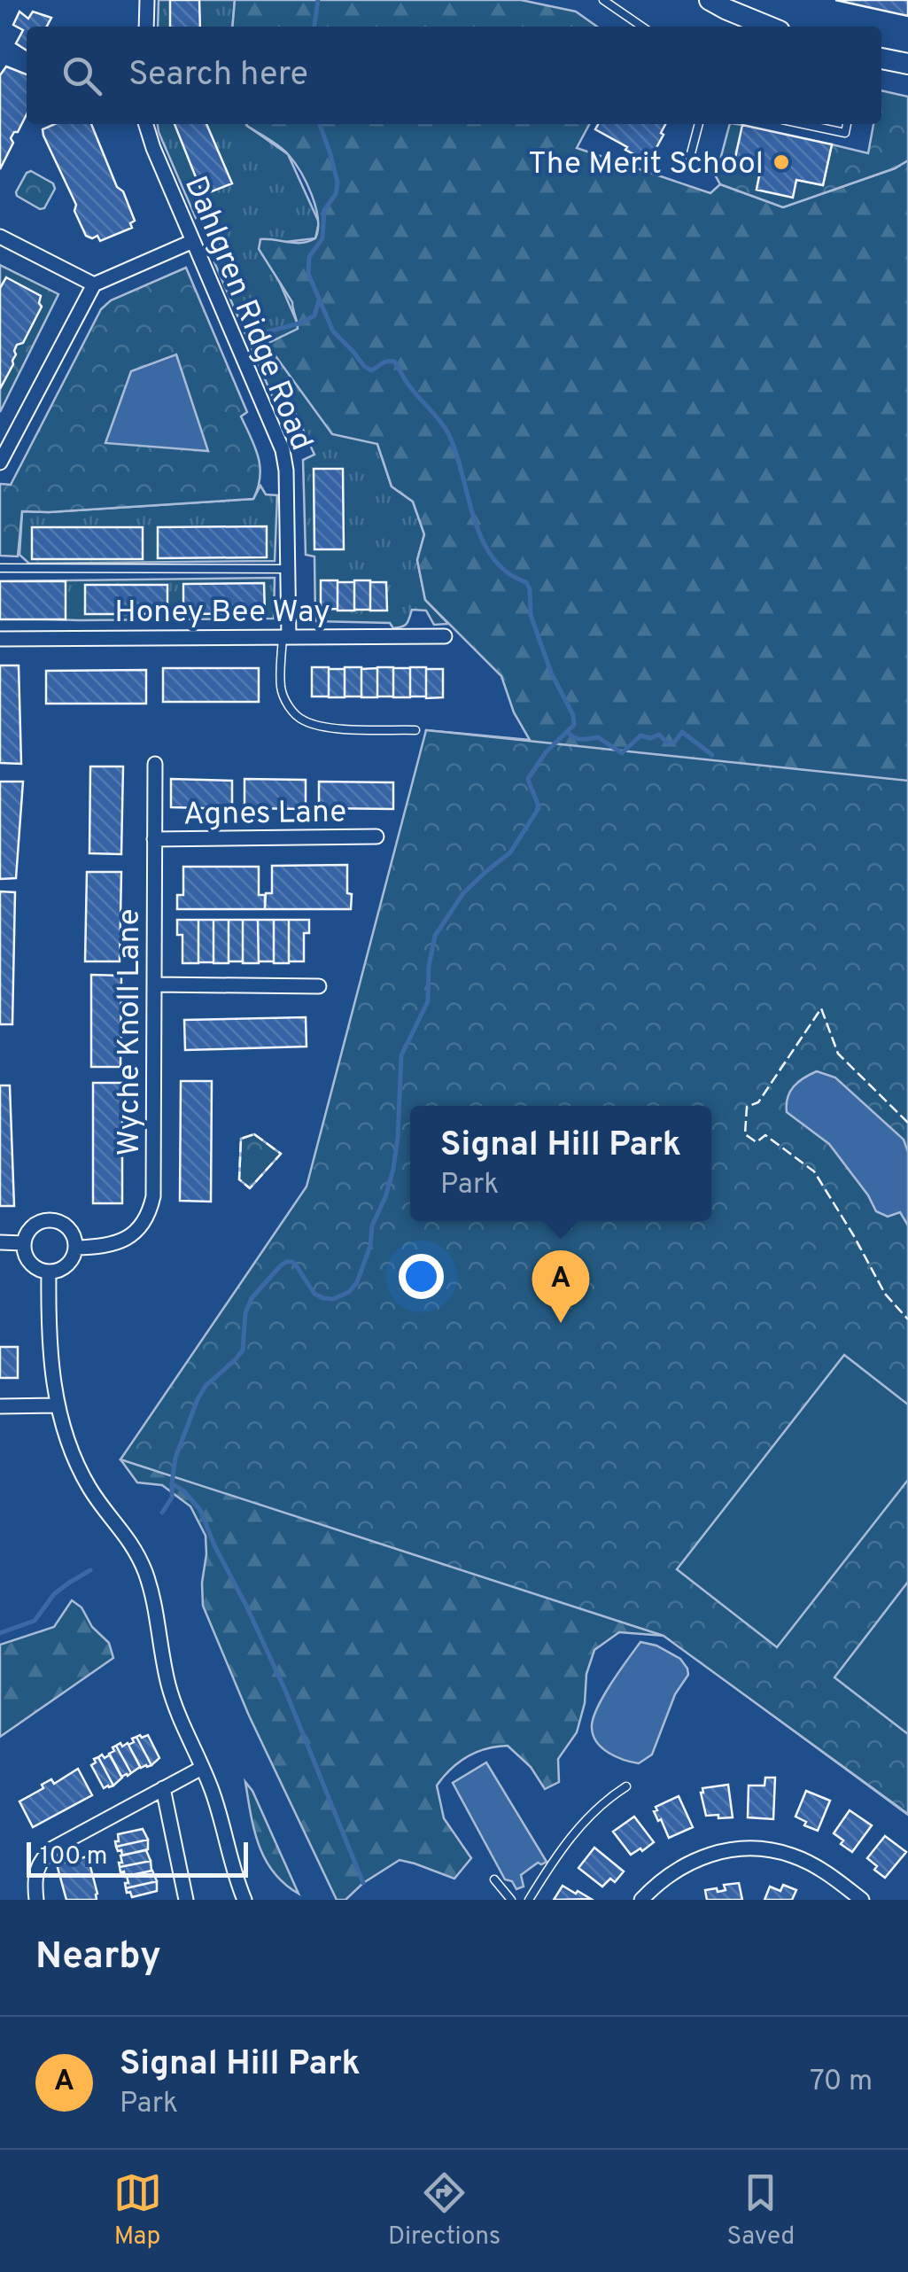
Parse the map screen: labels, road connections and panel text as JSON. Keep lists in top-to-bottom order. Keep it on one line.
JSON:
{"streets":{"street":["Dahlgren Ridge Road","Honey Bee Way","Agnes Lane","Wyche Knoll Lane"]},"crossings":[["Dahlgren Ridge Road","Honey Bee Way"],["Agnes Lane","Wyche Knoll Lane"]],"places":["The Merit School"],"scale_bar":"100 m","page":{"search":"Search here","popup":["Signal Hill Park","Park"],"pins":"A","scale":"100 m","heading":"Nearby","list":[{"mark":"A","name":"Signal Hill Park","note":"Park","value":"70 m"}],"nav":["Map","Directions","Saved"]}}
